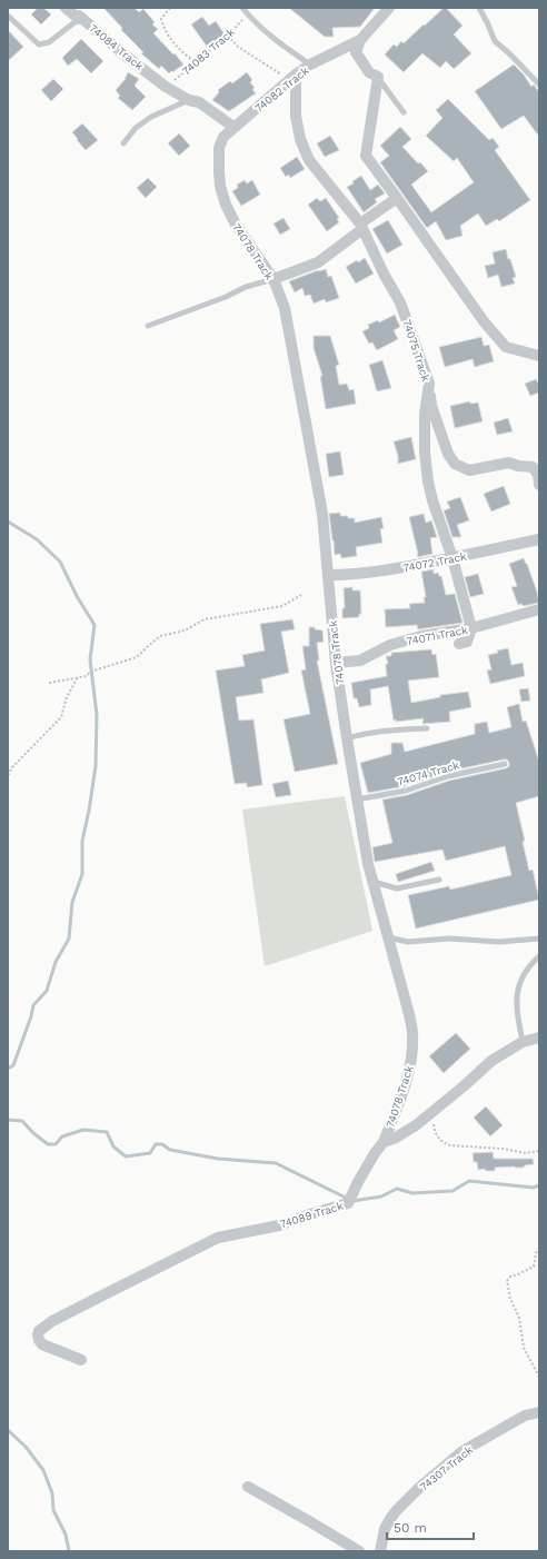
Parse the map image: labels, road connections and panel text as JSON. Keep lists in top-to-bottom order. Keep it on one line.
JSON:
{"streets":{"street":["74084 Track","74082 Track","74078 Track","74075 Track","74072 Track","74071 Track","74089 Track","74307 Track"],"lane":["74074 Track"],"path":["74083 Track"]},"crossings":[["74084 Track","74083 Track"],["74084 Track","74082 Track"],["74082 Track","74078 Track"],["74082 Track","74075 Track"],["74078 Track","74072 Track"],["74078 Track","74071 Track"],["74078 Track","74074 Track"],["74078 Track","74089 Track"],["74075 Track","74072 Track"],["74075 Track","74071 Track"]],"scale_bar":"50 m"}
